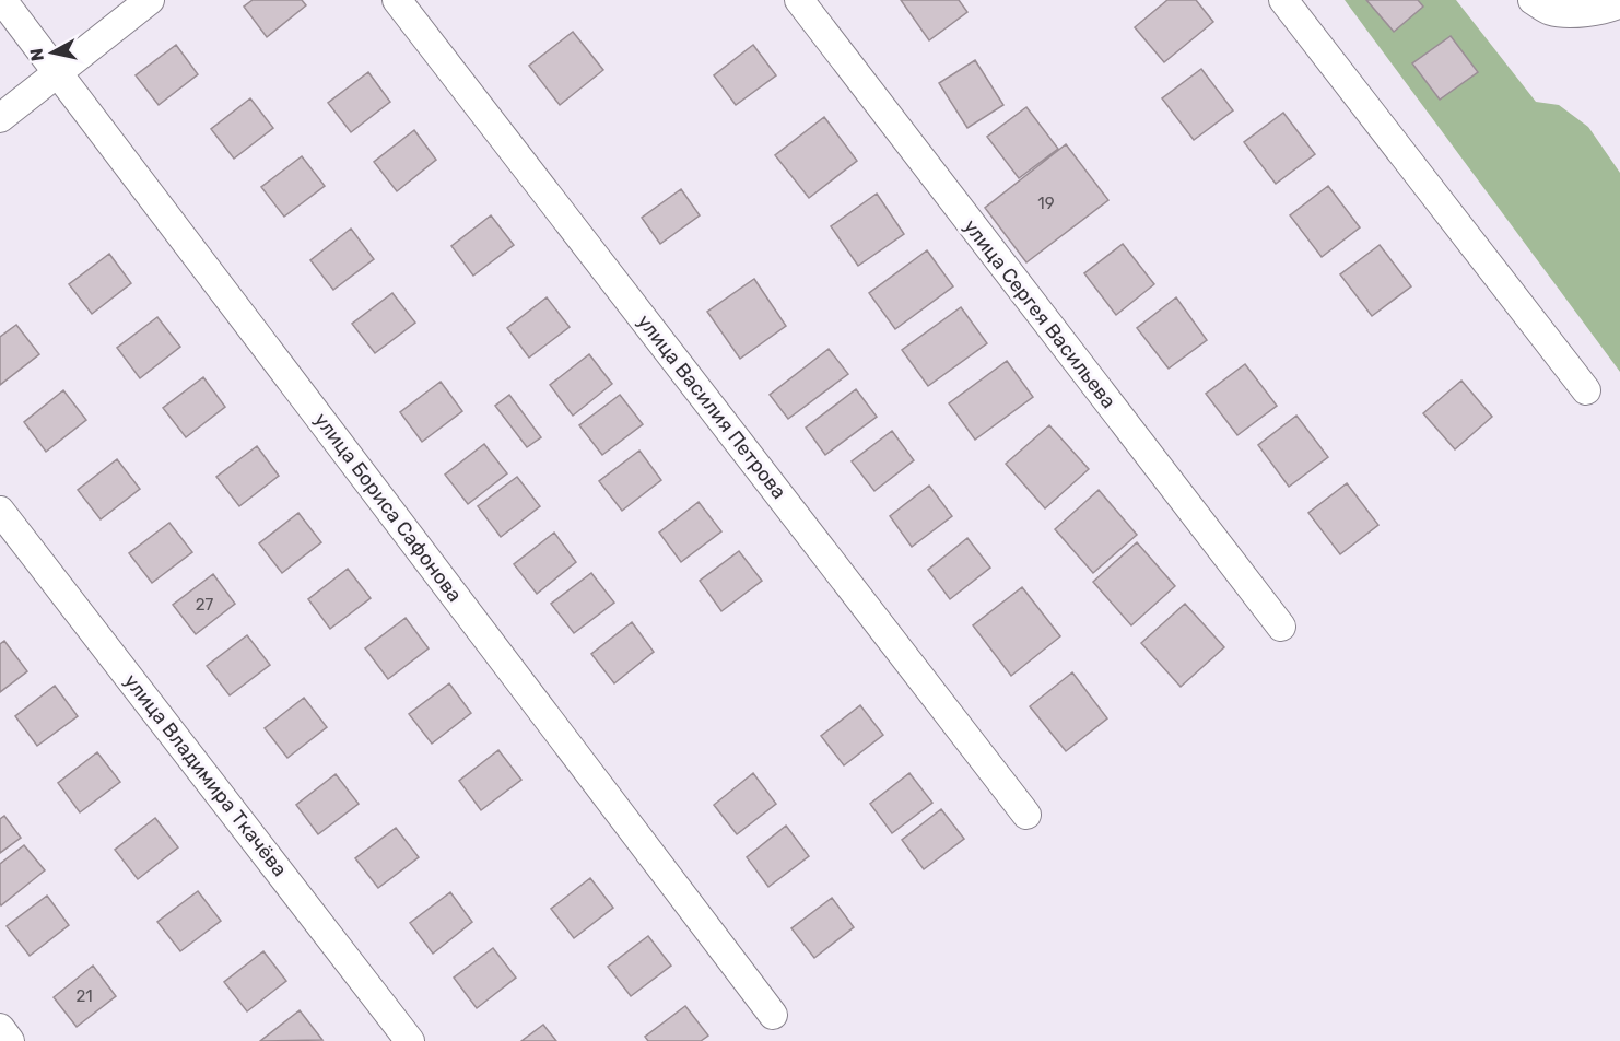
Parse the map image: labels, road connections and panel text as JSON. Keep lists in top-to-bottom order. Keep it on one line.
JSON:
{"streets":{"street":["улица Сергея Васильева","улица Василия Петрова","улица Бориса Сафонова","улица Владимира Ткачёва"]},"house_numbers":["19","27","21"],"north":"left"}
